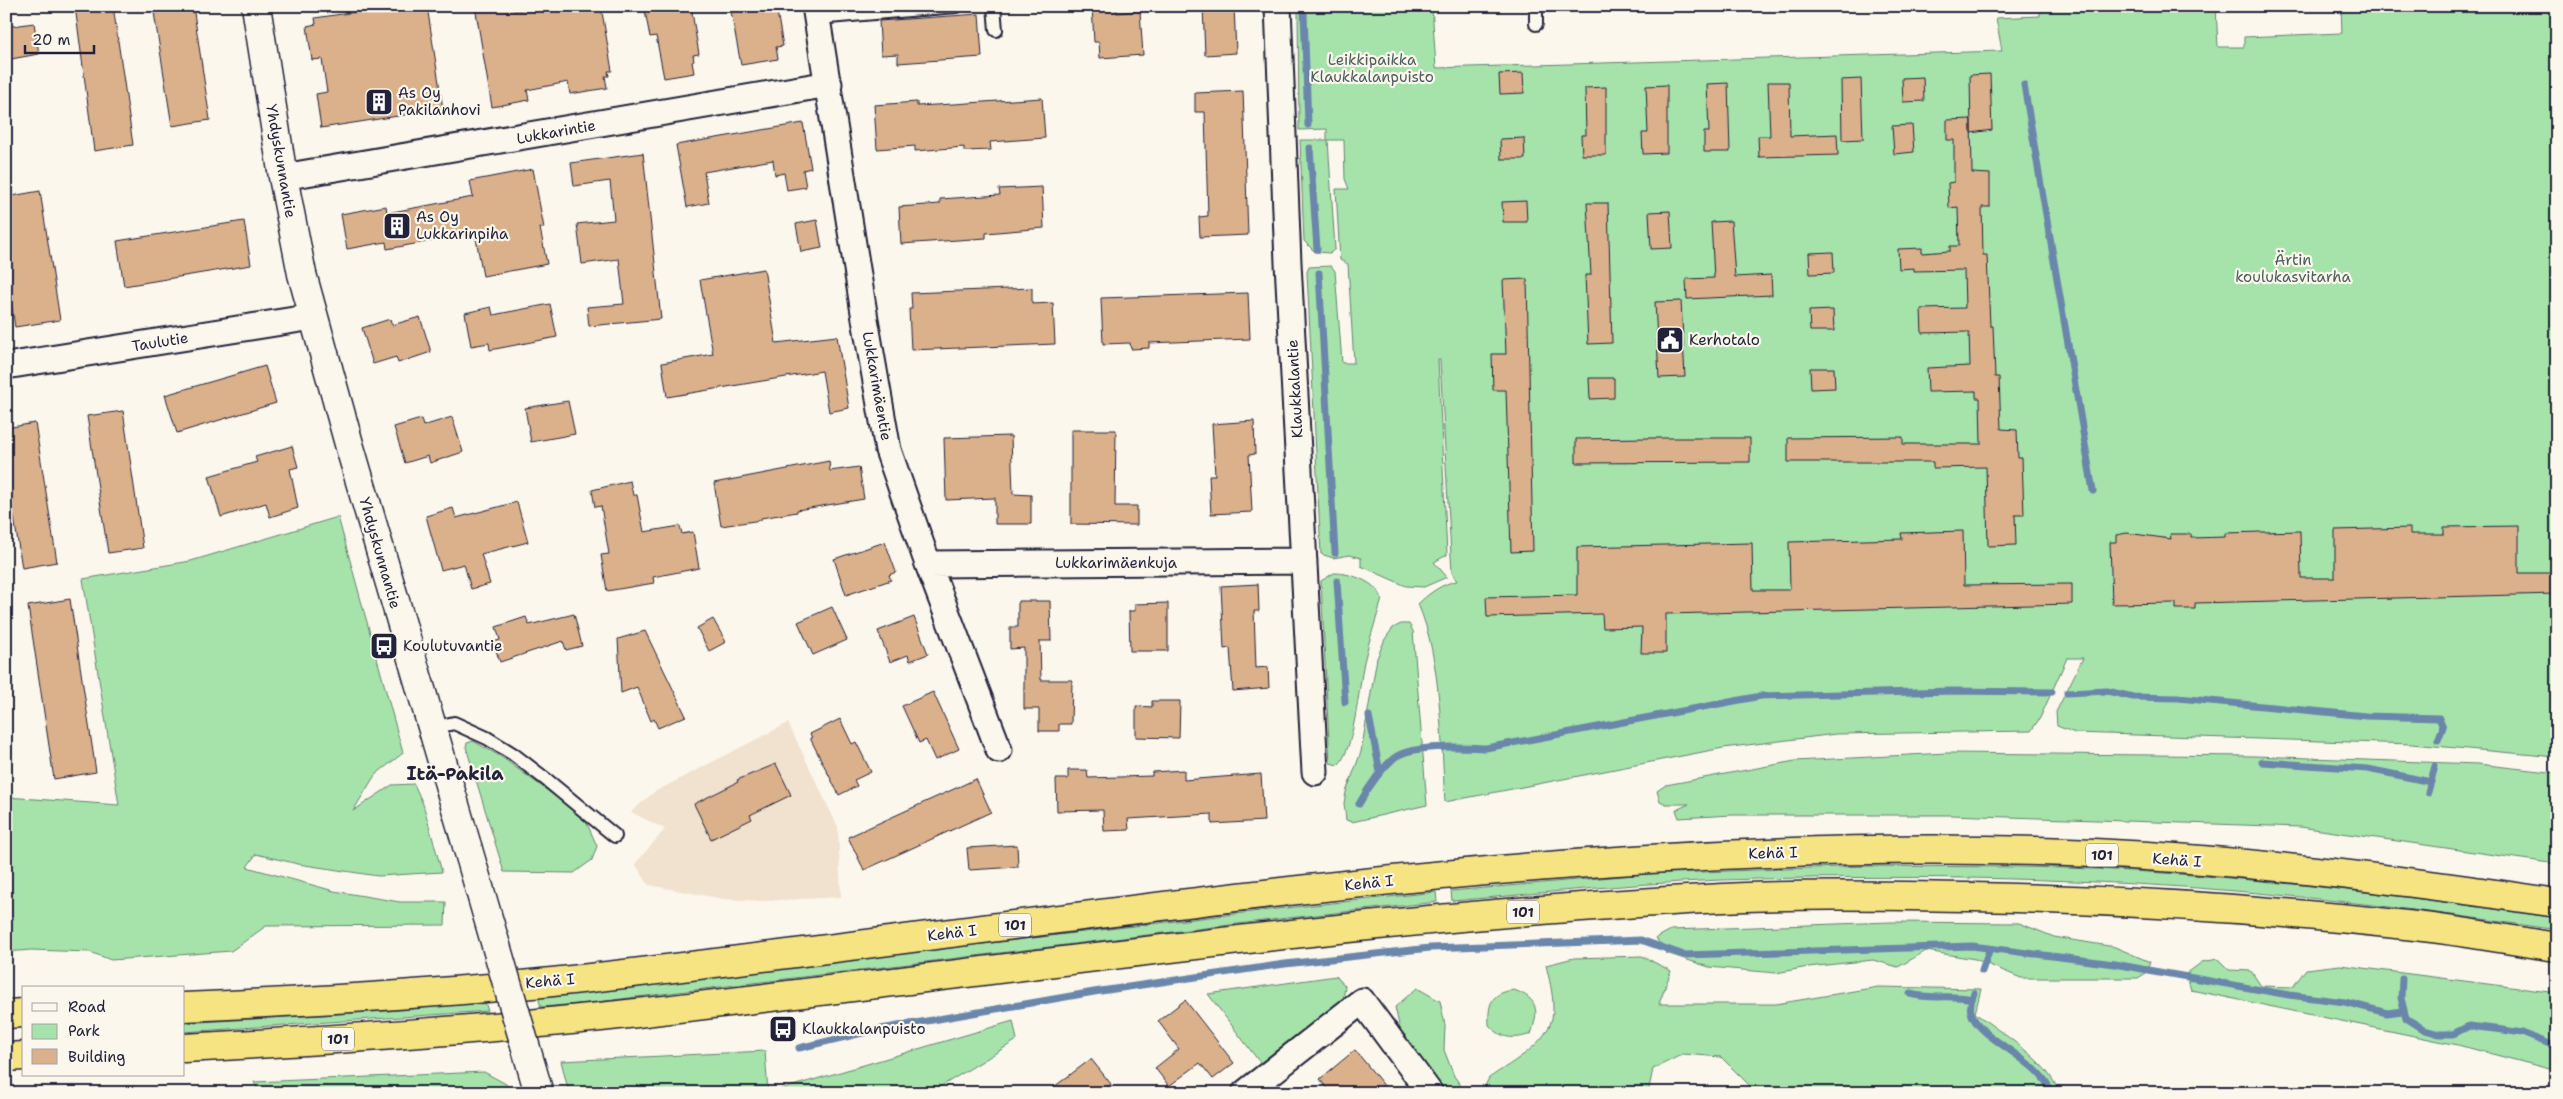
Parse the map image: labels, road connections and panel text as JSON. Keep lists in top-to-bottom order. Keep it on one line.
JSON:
{"streets":{"highway":["Kehä I","101"],"main road":["Yhdyskunnantie"],"street":["Lukkarintie","Taulutie","Lukkarimäentie","Klaukkalantie","Lukkarimäenkuja"]},"crossings":[["Lukkarintie","Yhdyskunnantie"],["Lukkarintie","Lukkarimäentie"],["Yhdyskunnantie","Taulutie"],["Lukkarimäentie","Lukkarimäenkuja"],["Klaukkalantie","Lukkarimäenkuja"]],"districts":["Itä-Pakila"],"parks":["Leikkipaikka Klaukkalanpuisto","Ärtin koulukasvitarha"],"places":{"building":["As Oy Pakilanhovi","As Oy Lukkarinpiha"],"public building":["Kerhotalo"],"bus stop":["Koulutuvantie","Klaukkalanpuisto"]},"legend":["Road","Park","Building"],"scale_bar":"20 m"}
